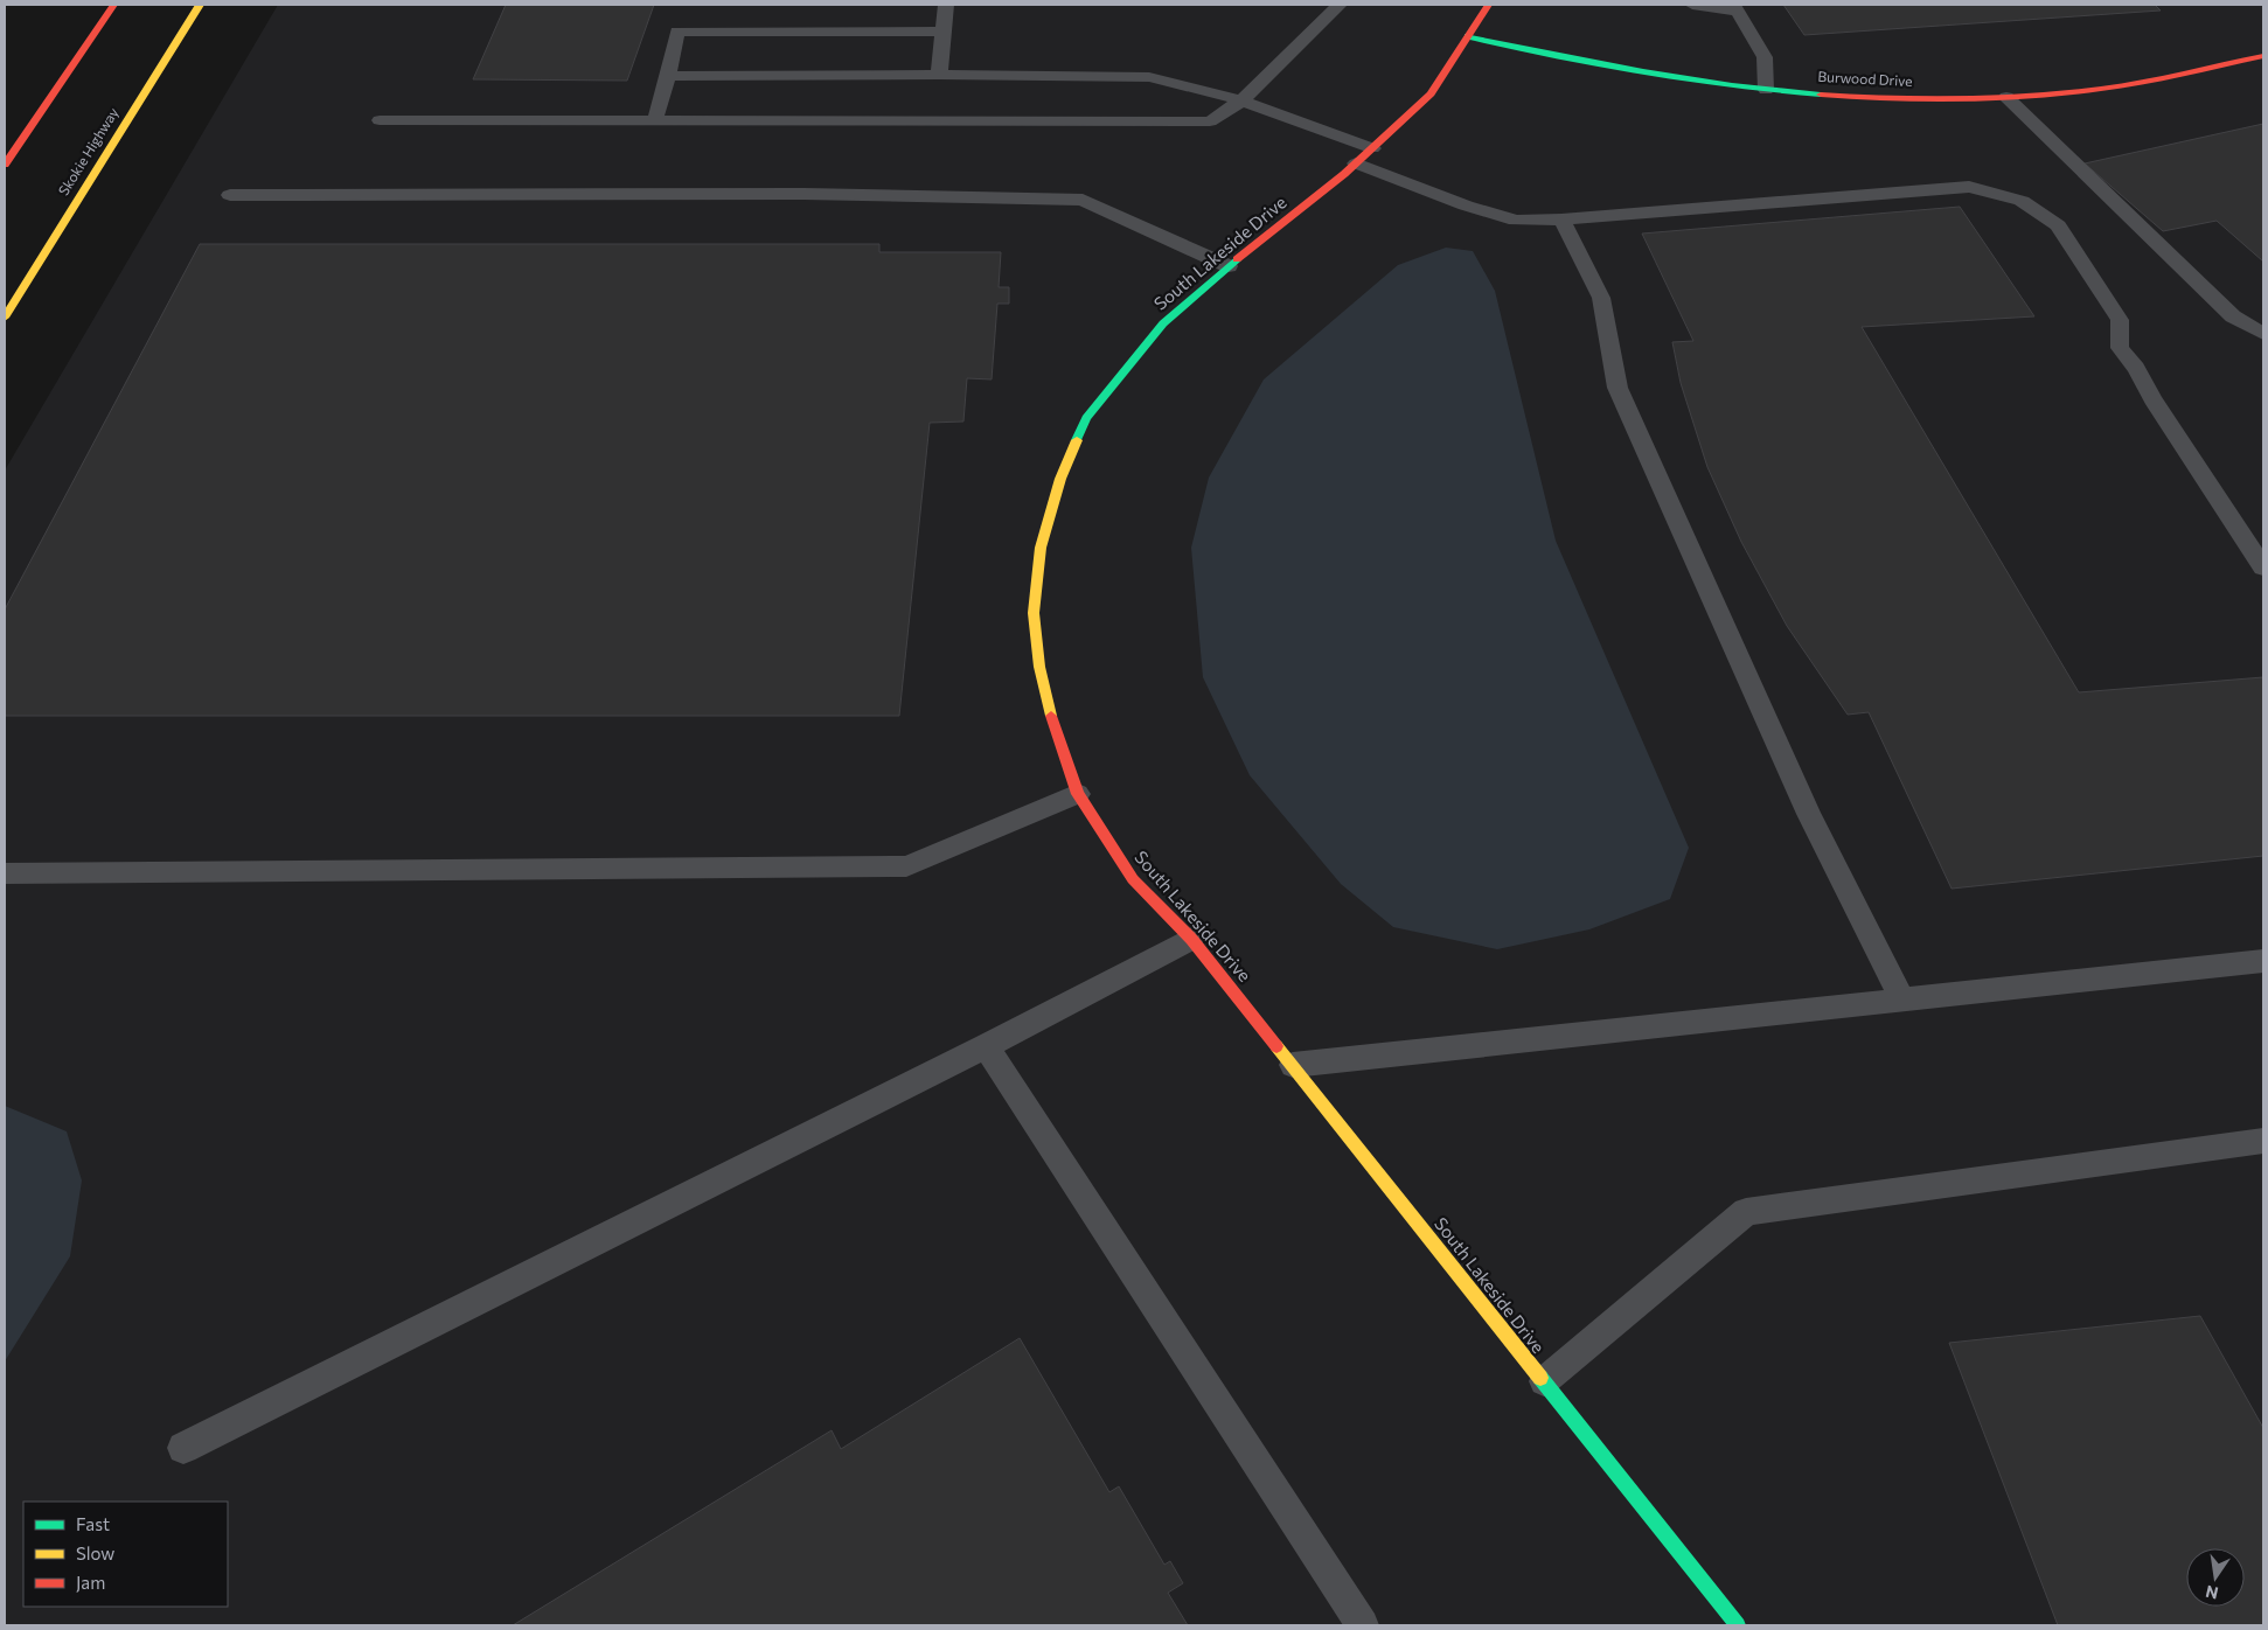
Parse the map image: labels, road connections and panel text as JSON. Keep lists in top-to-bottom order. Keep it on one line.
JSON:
{"streets":{"main road":["Burwood Drive","Skokie Highway","South Lakeside Drive"]},"crossings":[["Burwood Drive","South Lakeside Drive"]],"legend":["Fast","Slow","Jam"],"north":"bottom"}
